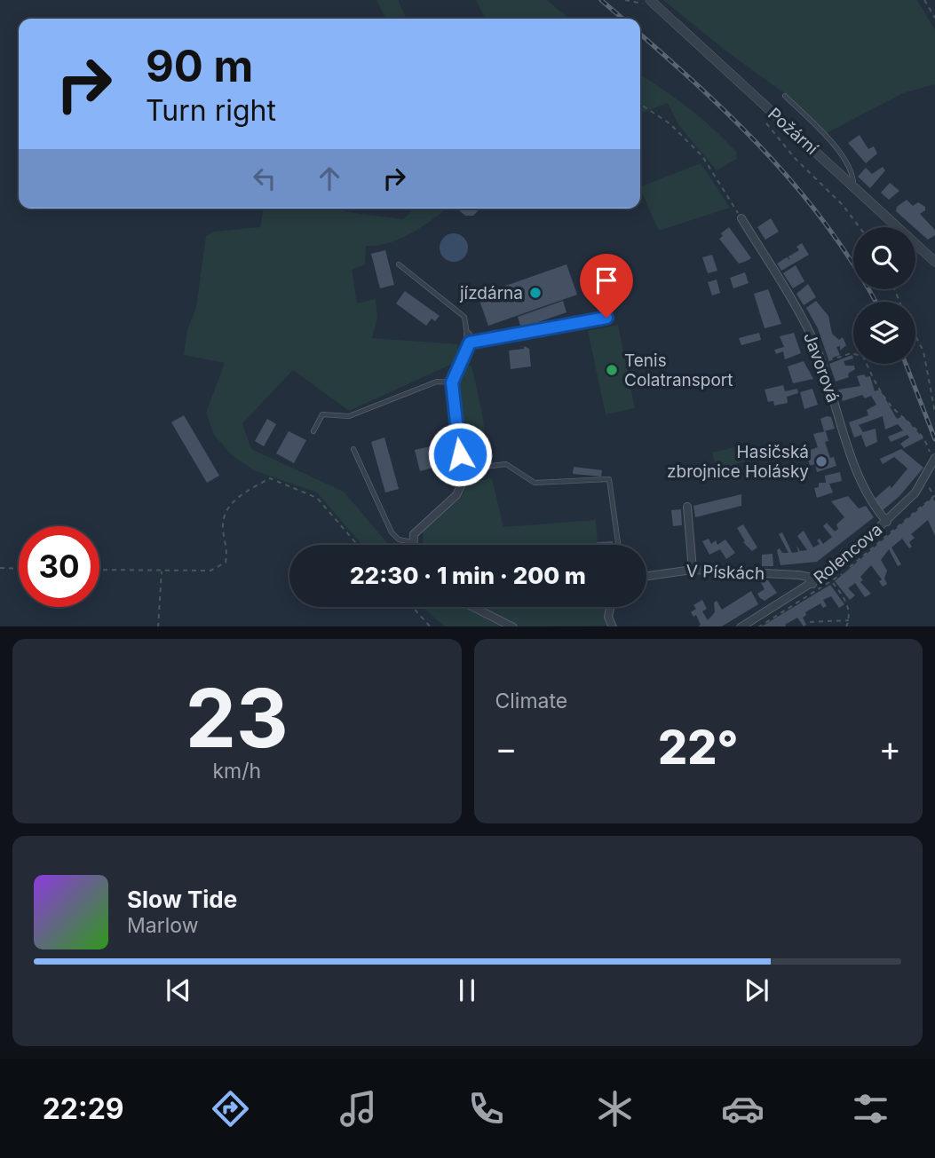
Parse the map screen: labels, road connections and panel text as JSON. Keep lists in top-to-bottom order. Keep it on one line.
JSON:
{"streets":{"street":["Požární","Javorová","Rolencova","V Pískách"]},"crossings":[["Javorová","Rolencova"],["Rolencova","V Pískách"]],"places":["jízdárna","Tenis Colatransport","Hasičská zbrojnice Holásky"],"page":{"turn":["90 m","Turn right"],"limit":"30","trip":"22:30 · 1 min · 200 m","tile":[["23","km/h"],"Climate"],"heat":["−","22°","+"],"song":["Slow Tide","Marlow"],"tabs":"22:29"}}
